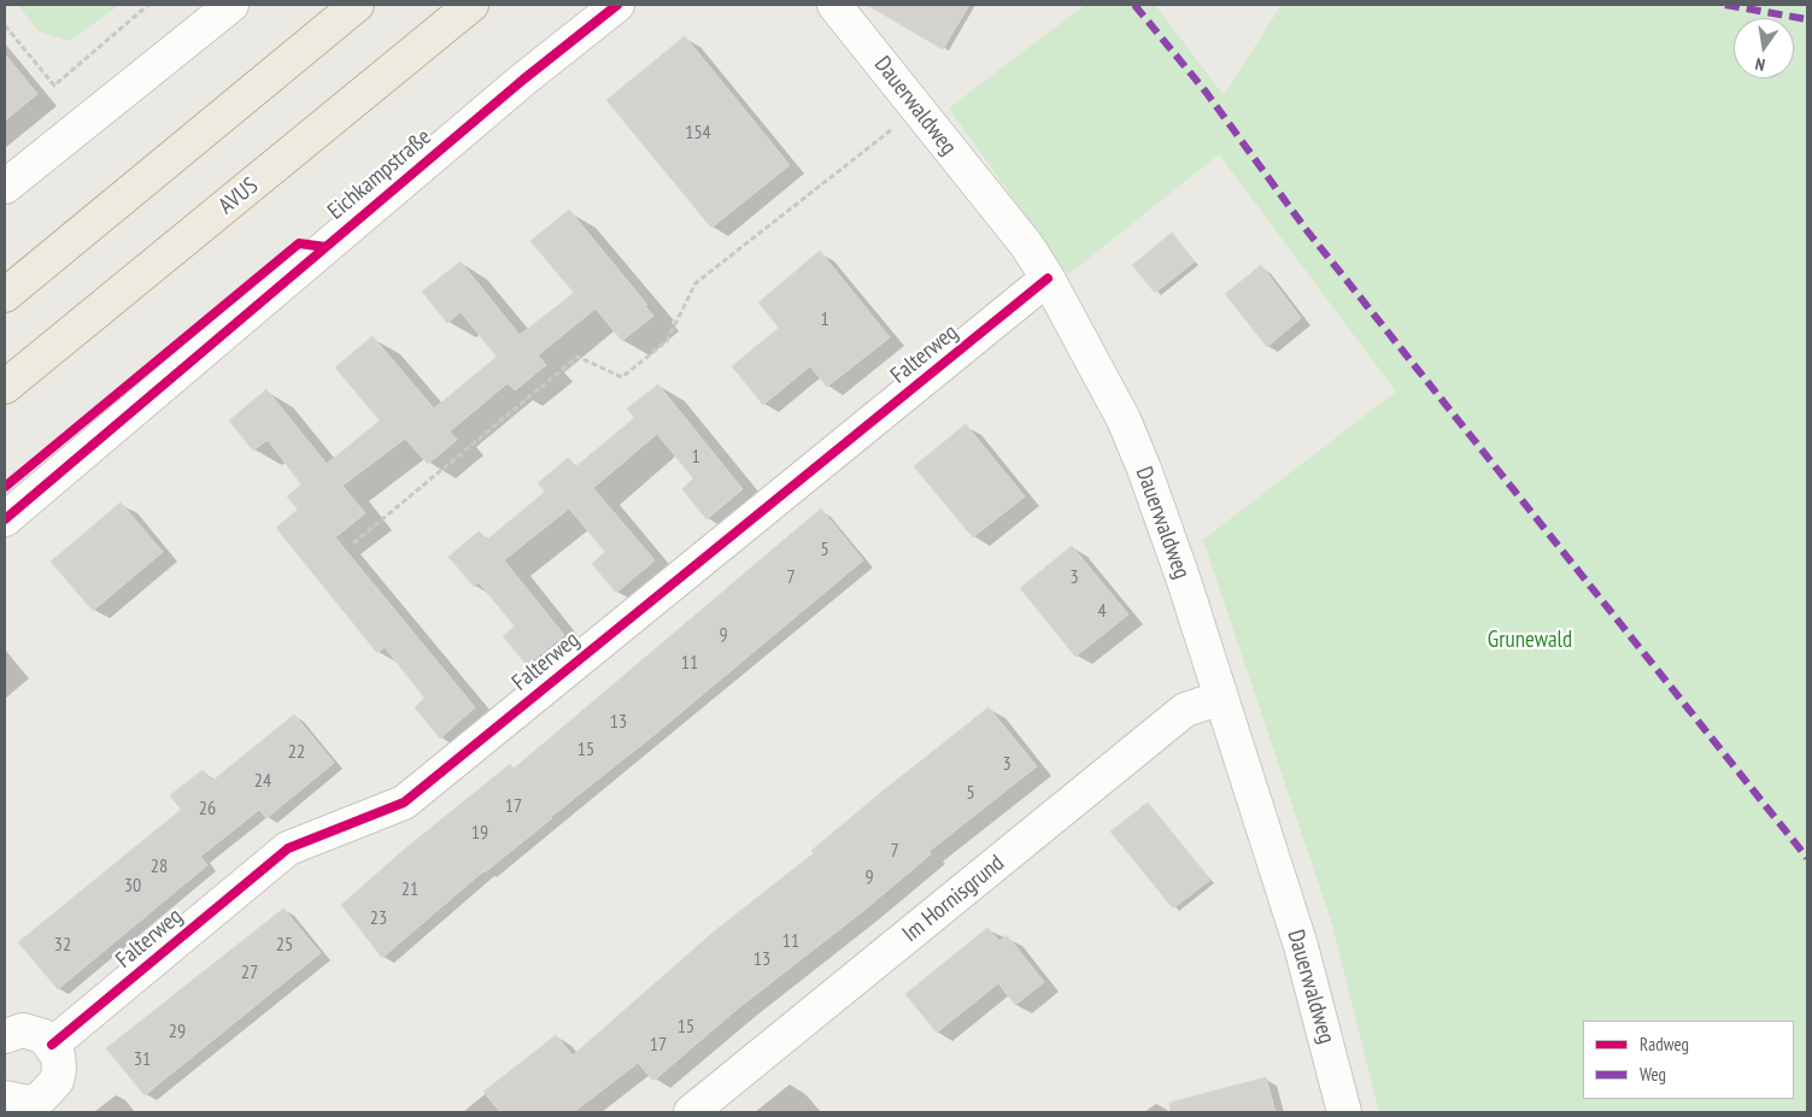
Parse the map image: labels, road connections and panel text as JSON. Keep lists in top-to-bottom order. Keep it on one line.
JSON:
{"streets":{"highway":["AVUS"],"street":["Dauerwaldweg","Eichkampstraße","Falterweg","Im Hornisgrund"]},"crossings":[["Dauerwaldweg","Falterweg"],["Dauerwaldweg","Im Hornisgrund"]],"parks":["Grunewald"],"house_numbers":["154","1","1","5","7","3","4","9","11","13","15","22","3","24","5","17","26","19","7","28","9","30","21","23","11","32","25","13","27","15","29","17","31"],"legend":["Radweg","Weg"],"north":"bottom"}
